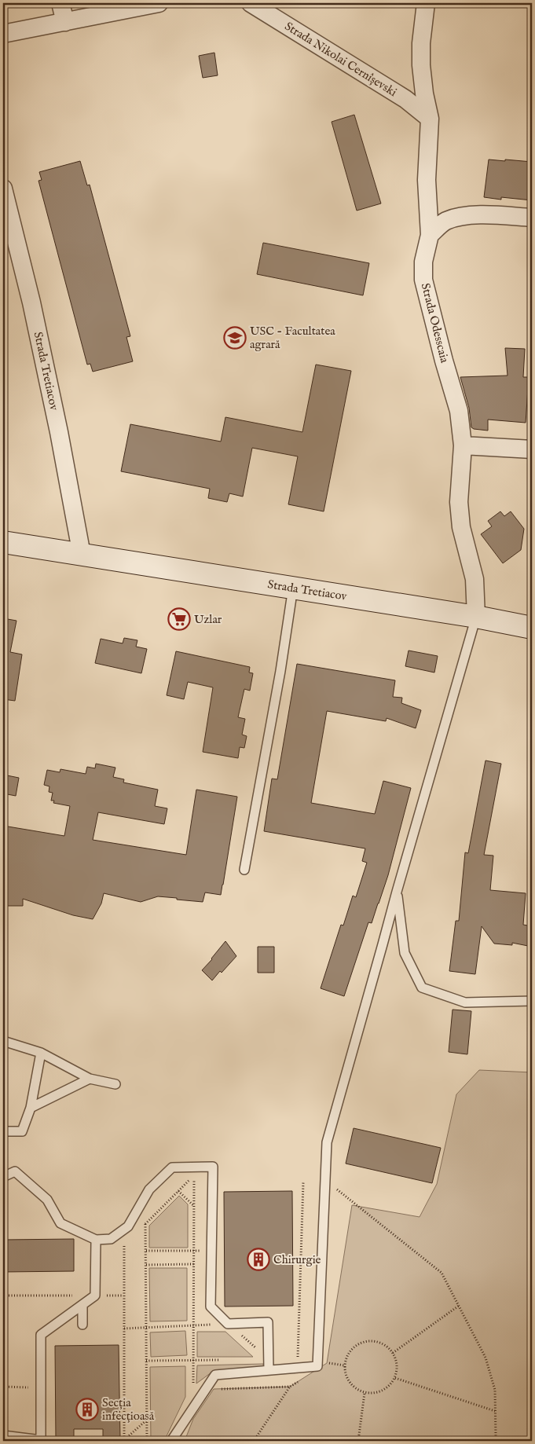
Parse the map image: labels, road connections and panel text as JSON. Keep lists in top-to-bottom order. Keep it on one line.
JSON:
{"streets":{"street":["Strada Nikolai Cernîșevski","Strada Odesscaia","Strada Tretiacov"]},"crossings":[["Strada Nikolai Cernîșevski","Strada Odesscaia"],["Strada Odesscaia","Strada Tretiacov"]],"places":{"school or university":["USC - Facultatea agrară"],"supermarket":["Uzlar"],"building":["Chirurgie","Secția infecțioasă"]}}
